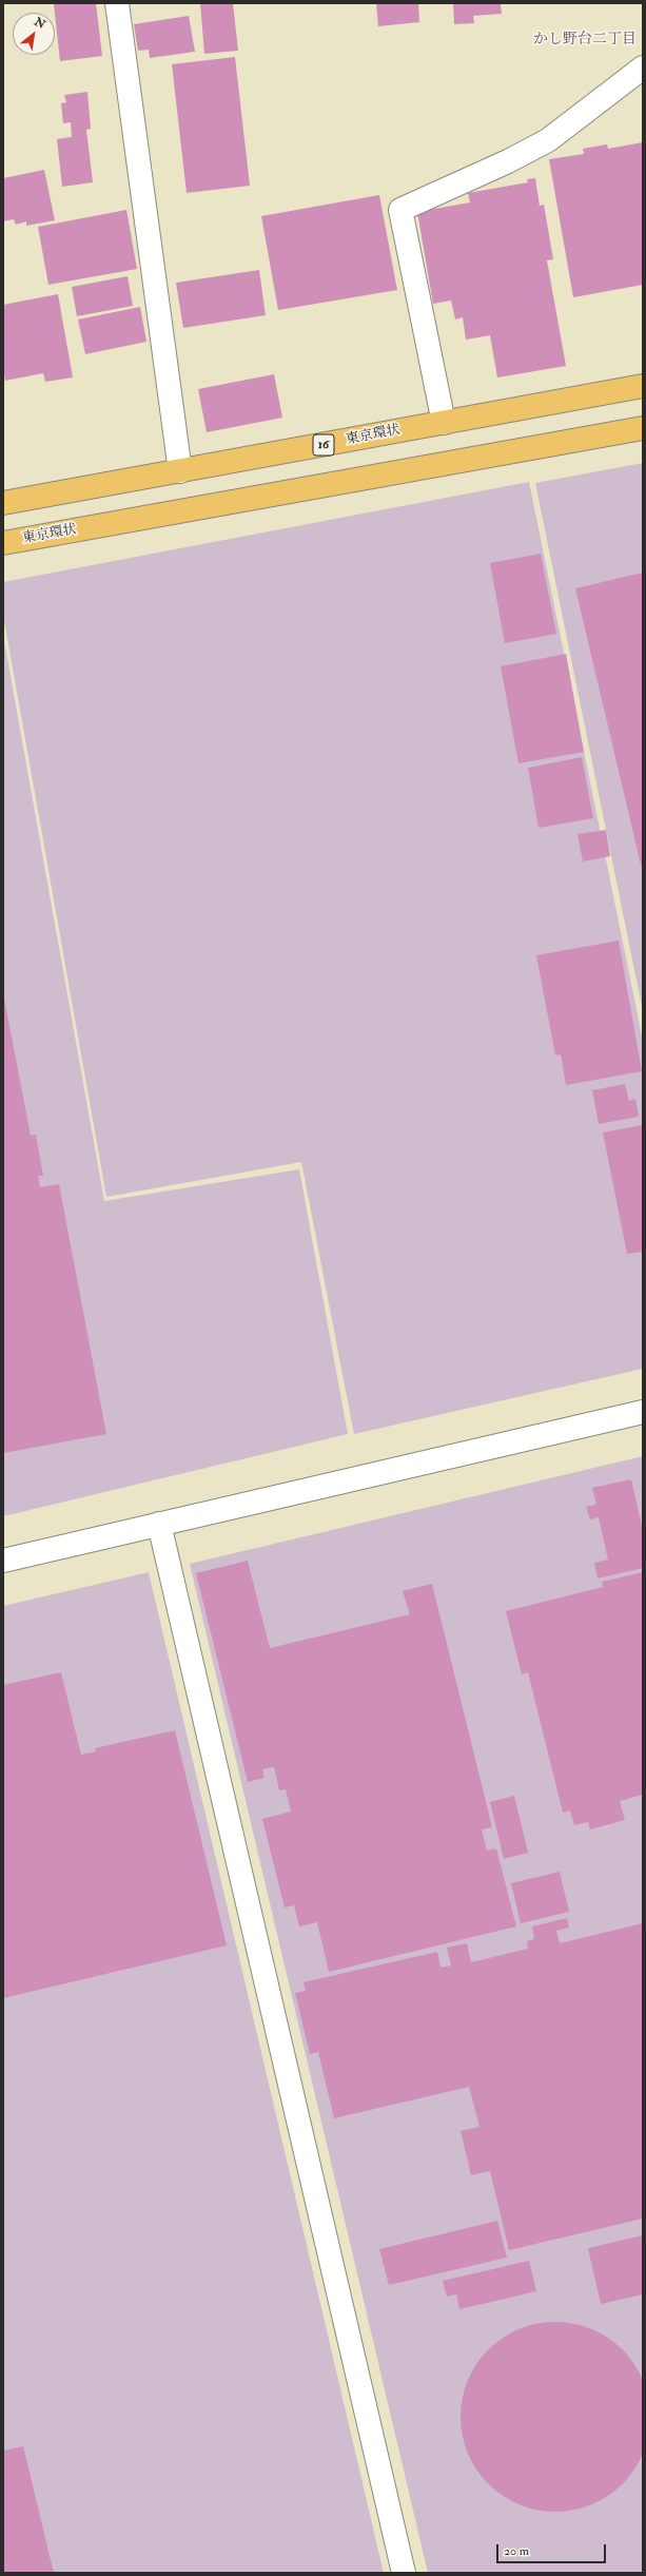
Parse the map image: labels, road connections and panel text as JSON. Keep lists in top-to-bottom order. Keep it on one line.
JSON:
{"streets":{"highway":["東京環状","16"]},"districts":["かし野台二丁目"],"scale_bar":"20 m","north":"top right"}
